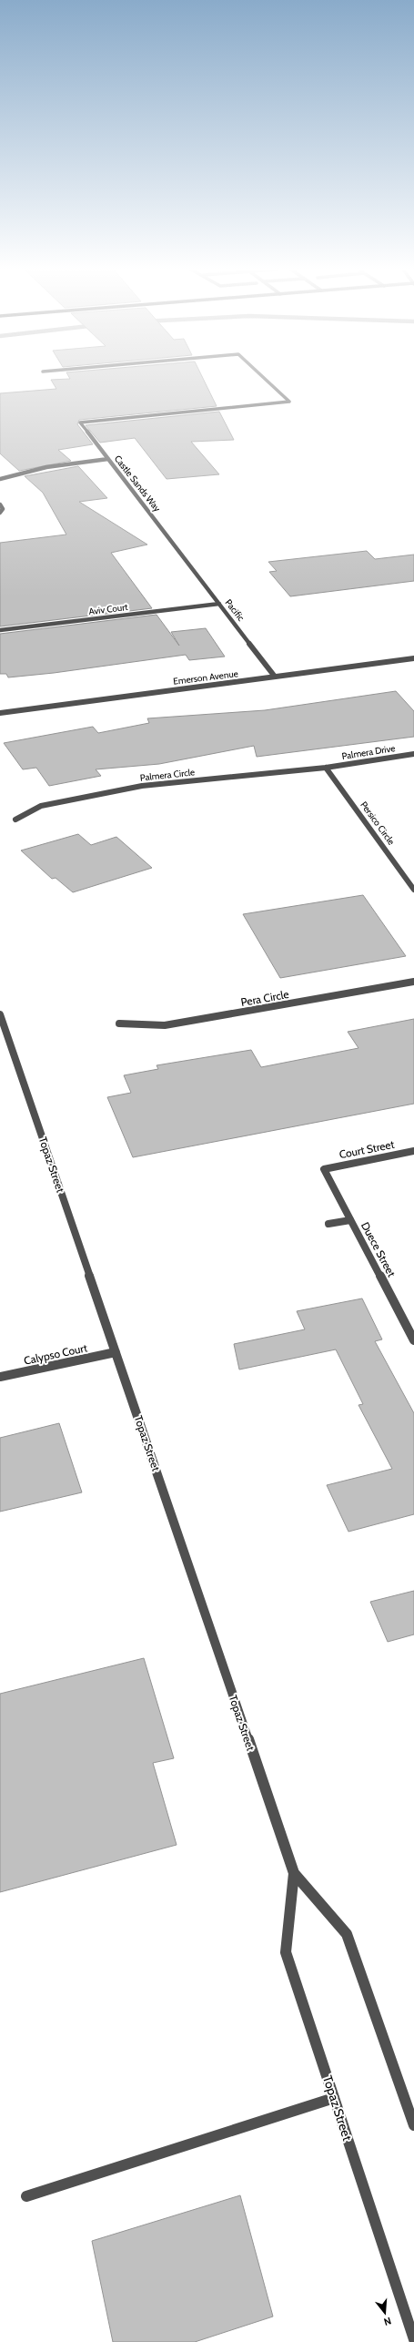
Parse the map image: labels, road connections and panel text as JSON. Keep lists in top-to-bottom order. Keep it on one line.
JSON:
{"streets":{"street":["Castle Sands Way","Aviv Court","Pacific","Emerson Avenue","Palmera Drive","Palmera Circle","Persico Circle","Pera Circle","Court Street","Topaz Street","Duece Street","Calypso Court"]},"crossings":[["Castle Sands Way","Pacific"],["Aviv Court","Pacific"],["Pacific","Emerson Avenue"],["Palmera Drive","Palmera Circle"],["Palmera Drive","Persico Circle"],["Palmera Circle","Persico Circle"],["Court Street","Duece Street"],["Topaz Street","Calypso Court"]],"north":"bottom"}
